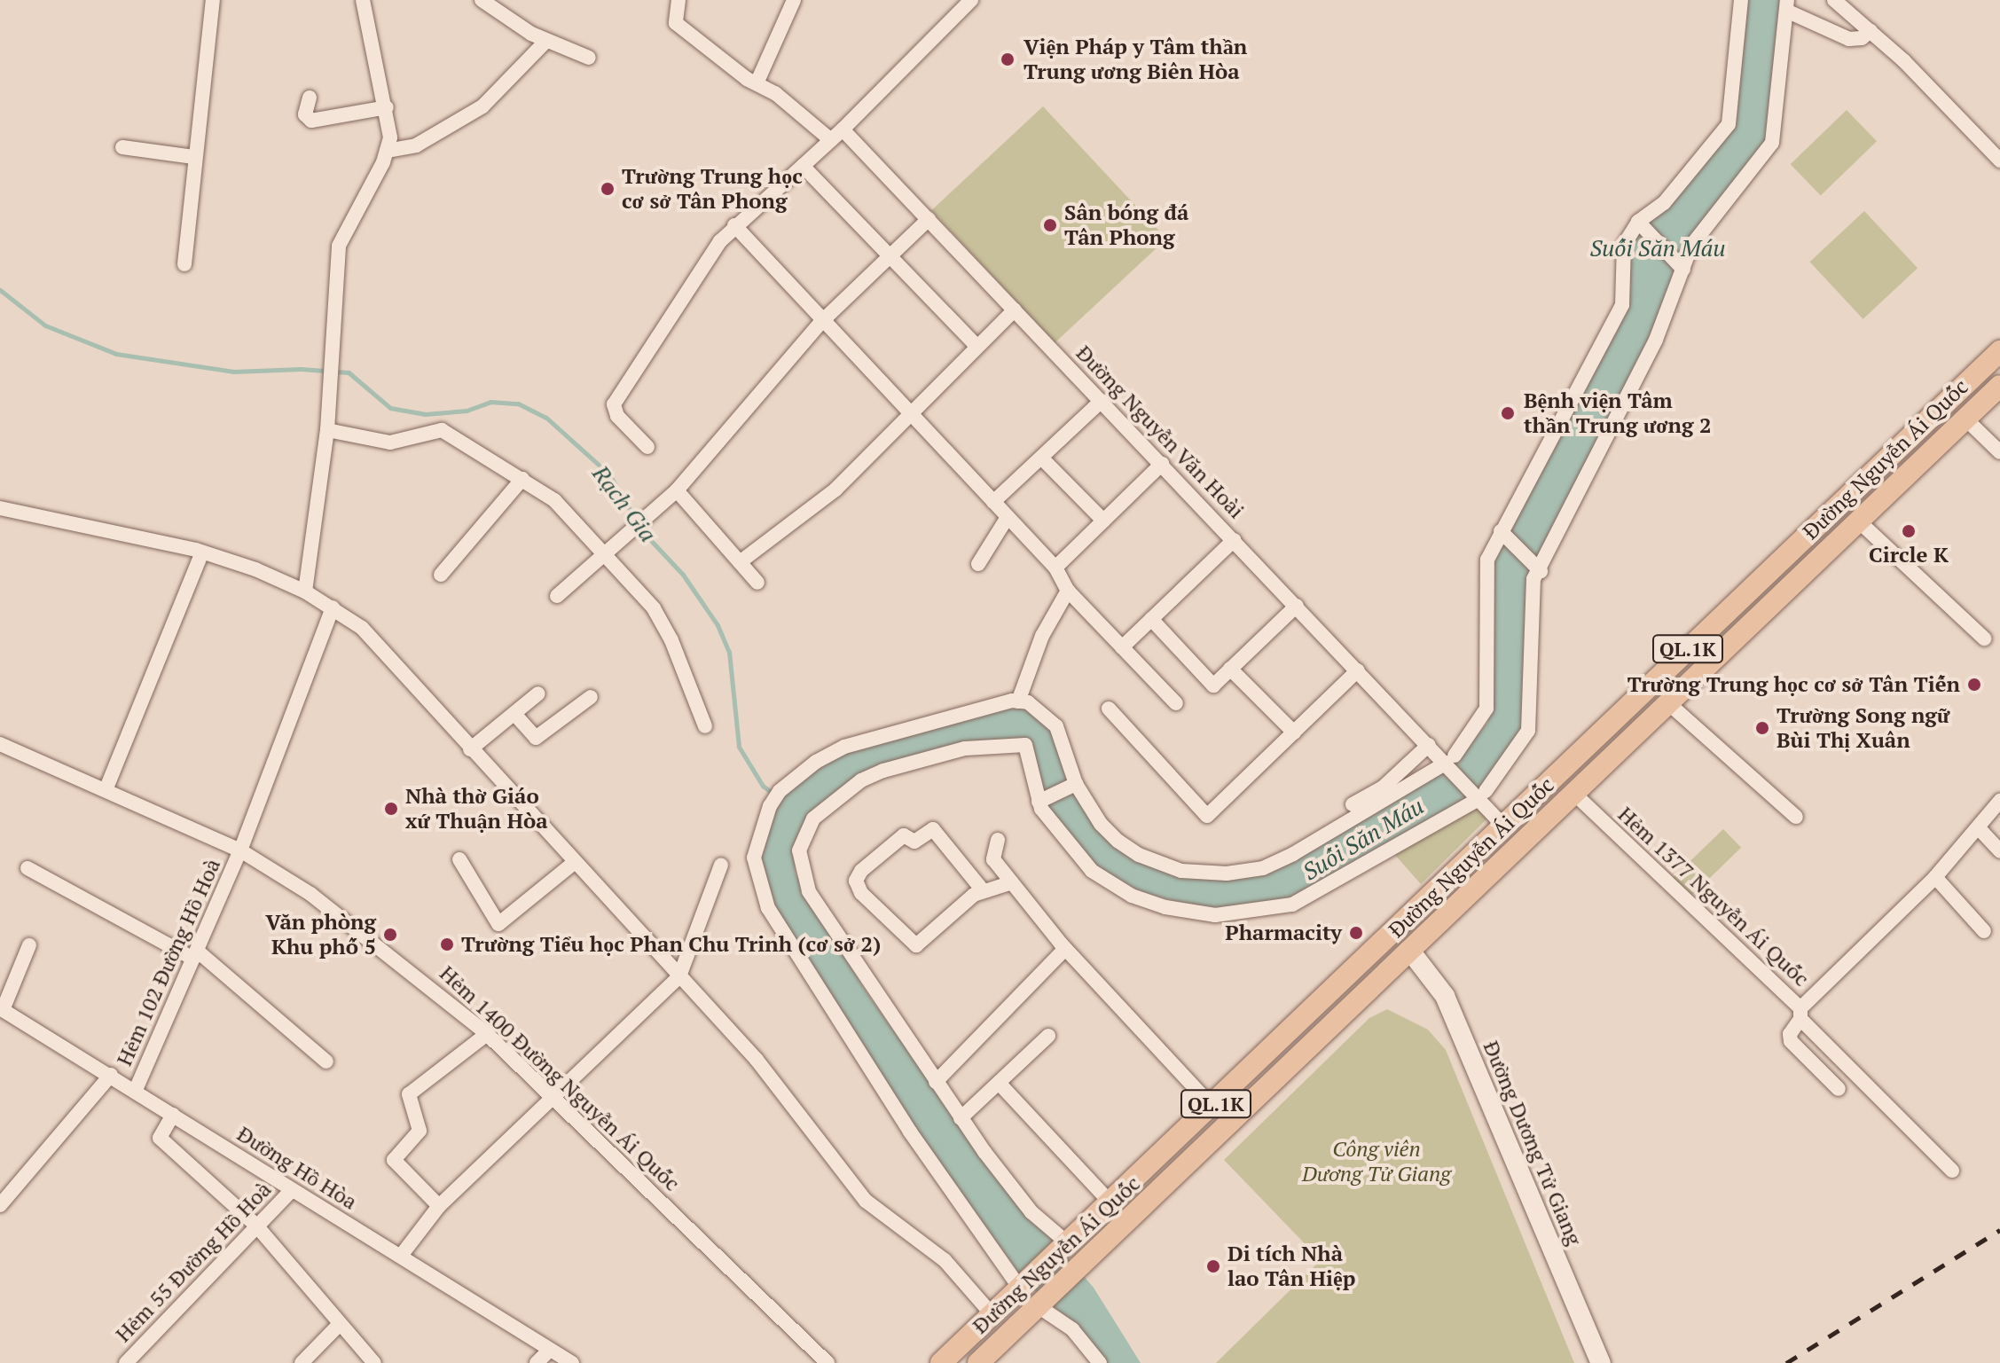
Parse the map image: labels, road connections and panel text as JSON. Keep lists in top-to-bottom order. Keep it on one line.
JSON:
{"streets":{"main road":["Đường Nguyễn Ái Quốc","QL.1K","Đường Dương Tử Giang"],"street":["Đường Nguyễn Văn Hoài","Hẻm 1377 Nguyễn Ái Quốc","Hẻm 102 Đường Hồ Hoà","Hẻm 1400 Đường Nguyễn Ái Quốc","Đường Hồ Hòa","Hẻm 55 Đường Hồ Hoà"]},"crossings":[["Đường Nguyễn Ái Quốc","Hẻm 1377 Nguyễn Ái Quốc"],["Đường Nguyễn Ái Quốc","Đường Dương Tử Giang"],["Hẻm 102 Đường Hồ Hoà","Hẻm 1400 Đường Nguyễn Ái Quốc"],["Hẻm 102 Đường Hồ Hoà","Đường Hồ Hòa"],["Đường Hồ Hòa","Hẻm 55 Đường Hồ Hoà"]],"water":["Suối Săn Máu","Rạch Gia"],"parks":["Công viên Dương Tử Giang"],"places":["Viện Pháp y Tâm thần Trung ương Biên Hòa","Trường Trung học cơ sở Tân Phong","Sân bóng đá Tân Phong","Bệnh viện Tâm thần Trung ương 2","Circle K","Trường Trung học cơ sở Tân Tiến","Trường Song ngữ Bùi Thị Xuân","Nhà thờ Giáo xứ Thuận Hòa","Pharmacity","Văn phòng Khu phố 5","Trường Tiểu học Phan Chu Trinh (cơ sở 2)","Di tích Nhà lao Tân Hiệp"]}
